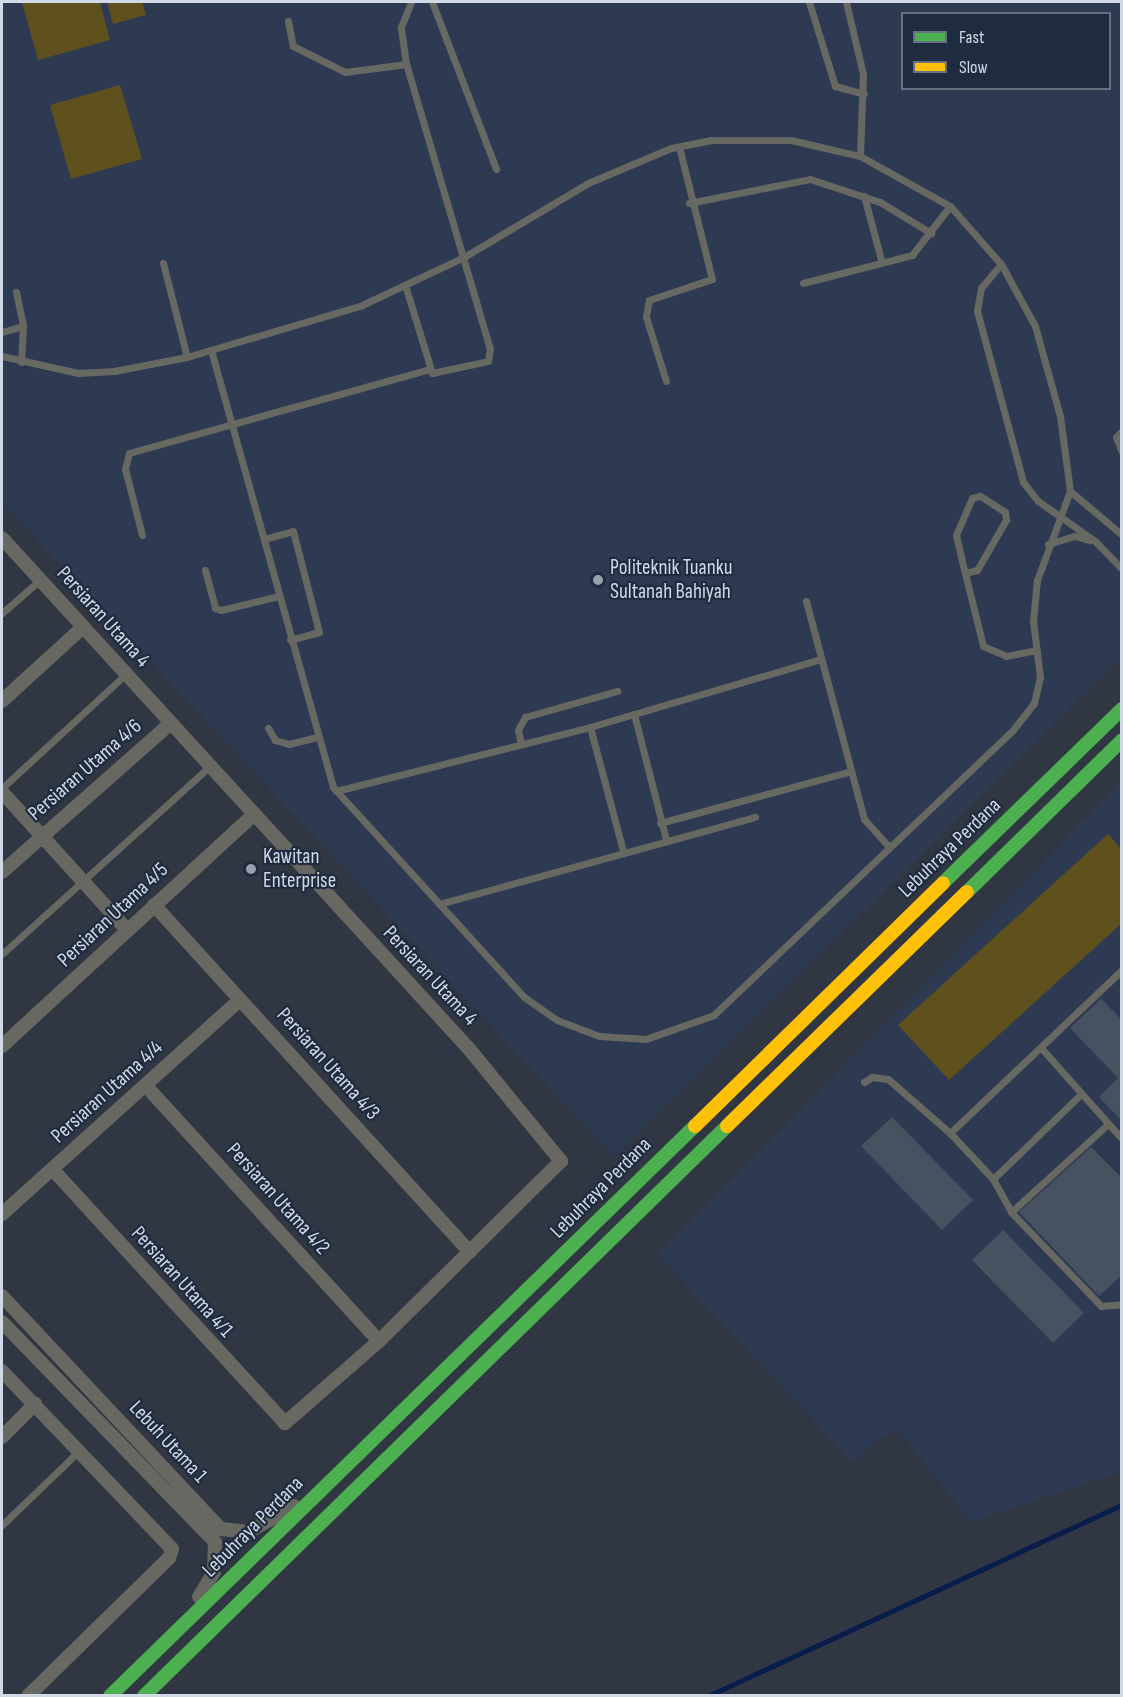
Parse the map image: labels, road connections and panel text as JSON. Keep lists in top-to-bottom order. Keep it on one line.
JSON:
{"streets":{"main road":["Lebuhraya Perdana"],"street":["Persiaran Utama 4","Persiaran Utama 4/6","Persiaran Utama 4/5","Persiaran Utama 4/3","Persiaran Utama 4/4","Persiaran Utama 4/2","Persiaran Utama 4/1","Lebuh Utama 1"]},"crossings":[["Persiaran Utama 4","Persiaran Utama 4/6"],["Persiaran Utama 4","Persiaran Utama 4/5"],["Persiaran Utama 4","Persiaran Utama 4/3"],["Persiaran Utama 4","Persiaran Utama 4/2"],["Persiaran Utama 4","Persiaran Utama 4/1"],["Lebuhraya Perdana","Lebuh Utama 1"],["Persiaran Utama 4/5","Persiaran Utama 4/3"],["Persiaran Utama 4/3","Persiaran Utama 4/4"],["Persiaran Utama 4/4","Persiaran Utama 4/2"],["Persiaran Utama 4/4","Persiaran Utama 4/1"]],"places":["Politeknik Tuanku Sultanah Bahiyah","Kawitan Enterprise"],"legend":["Fast","Slow"]}
